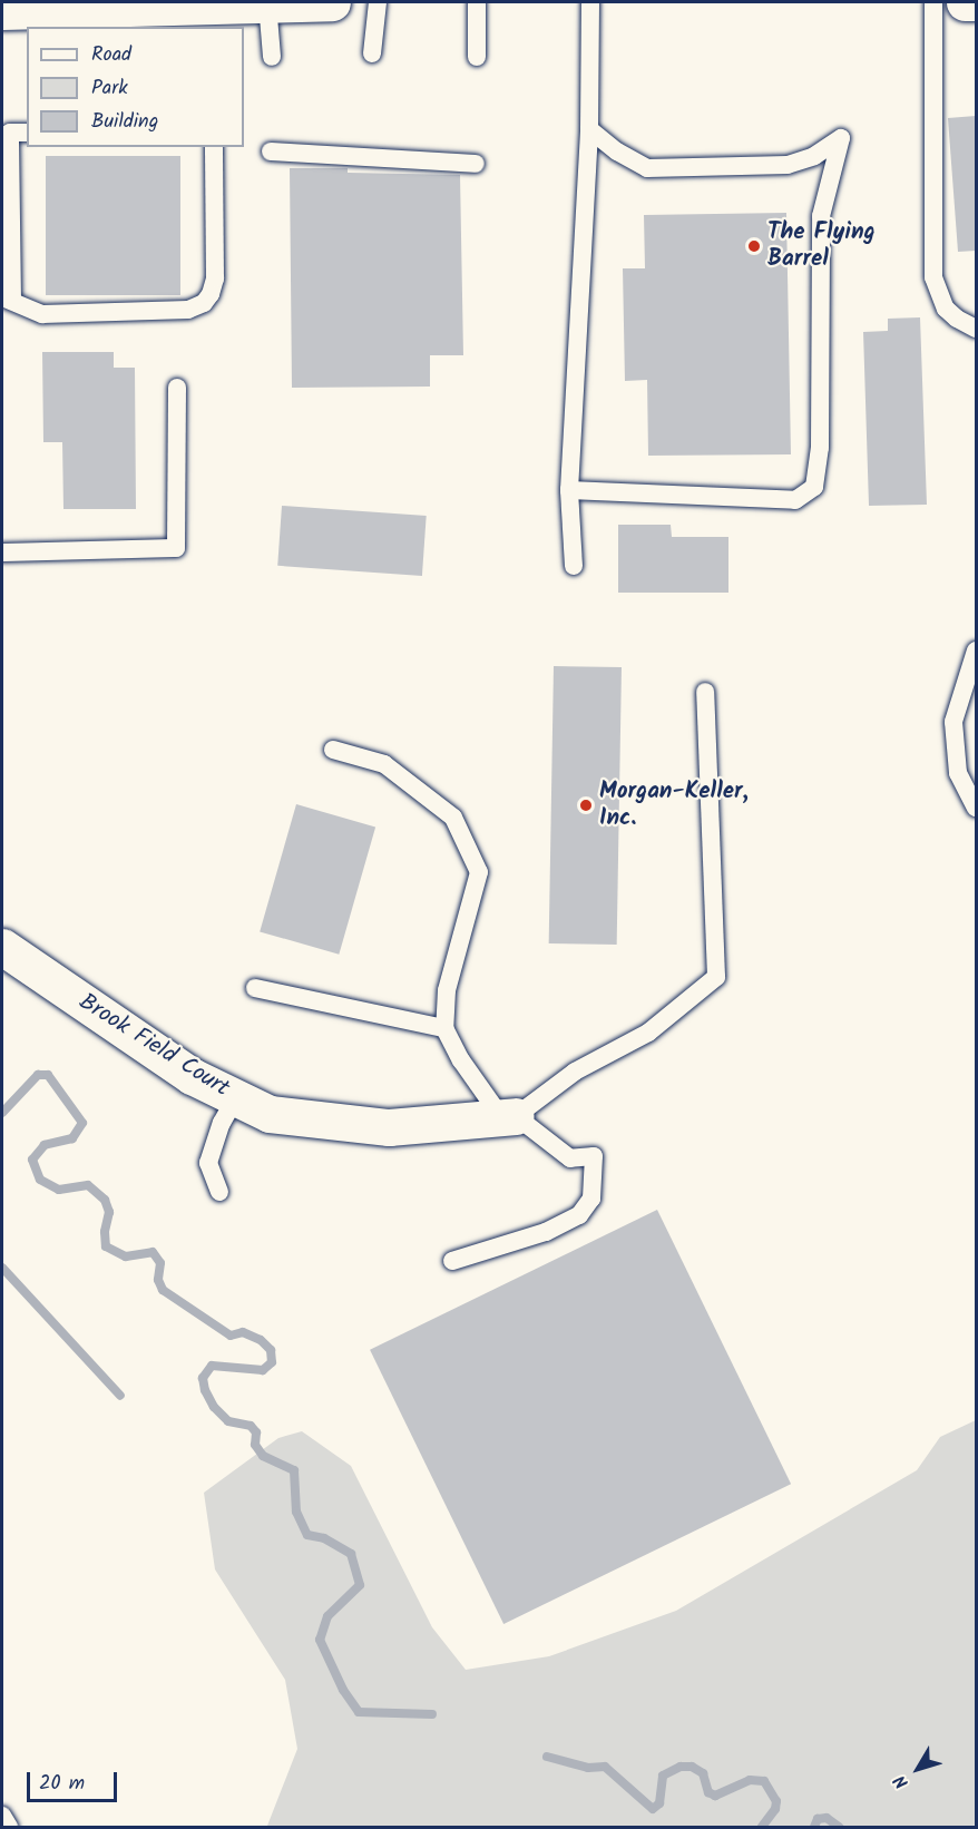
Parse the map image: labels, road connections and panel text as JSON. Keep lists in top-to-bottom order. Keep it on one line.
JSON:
{"streets":{"street":["Brook Field Court"]},"places":["The Flying Barrel","Morgan-Keller, Inc."],"legend":["Road","Park","Building"],"scale_bar":"20 m","north":"bottom left"}
